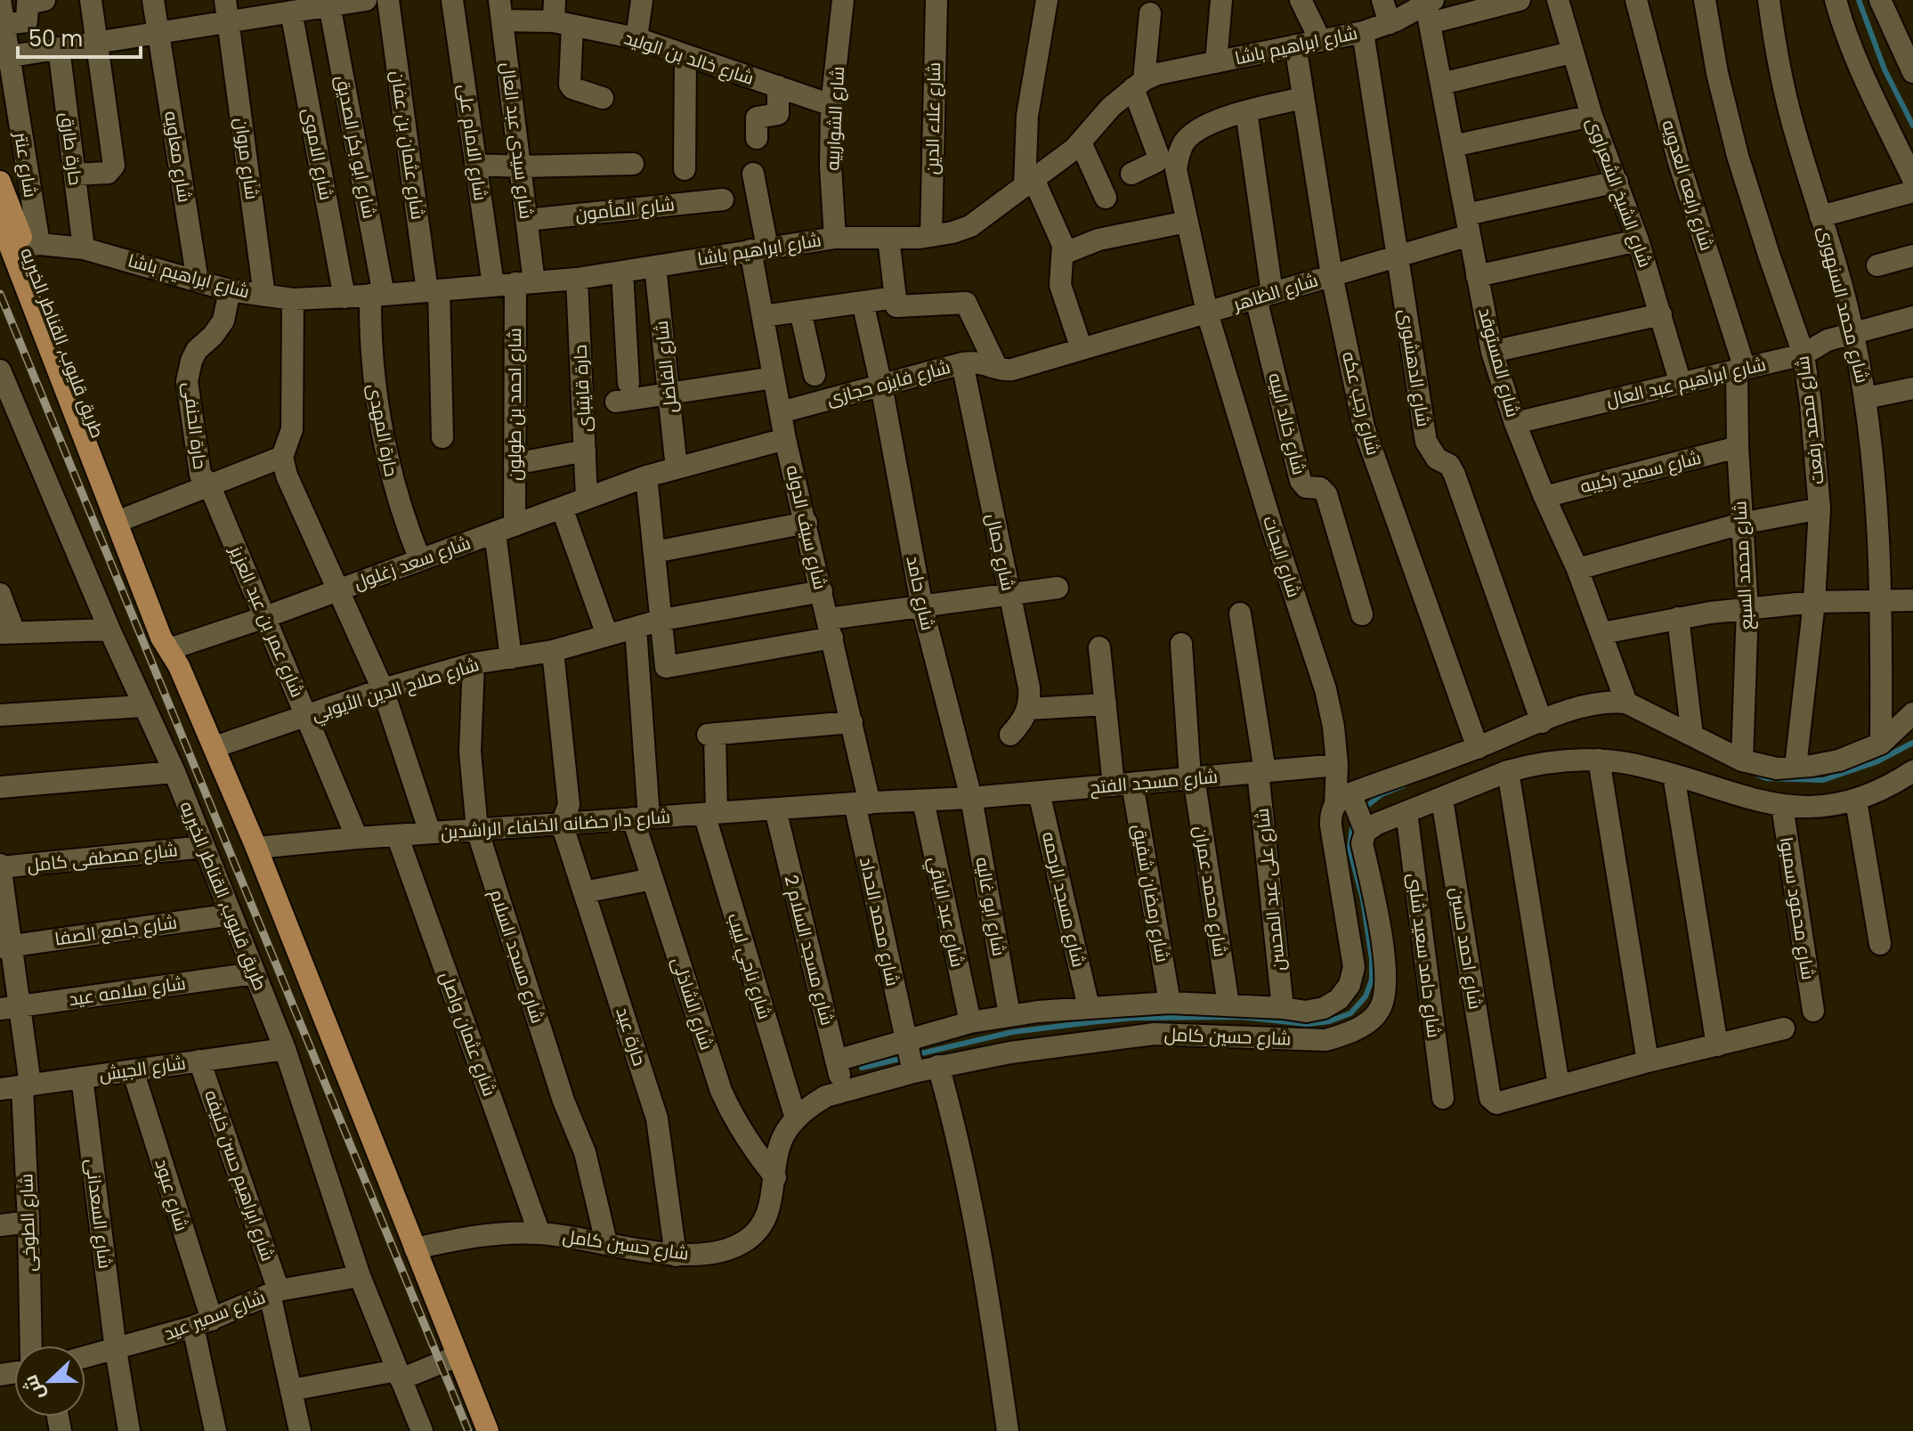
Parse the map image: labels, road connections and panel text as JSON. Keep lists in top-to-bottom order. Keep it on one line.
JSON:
{"streets":{"main road":["طريق قليوب, القناطر الخيريه"],"street":["شارع ابراهيم باشا","شارع خالد بن الوليد","شارع الشواربيه","شارع علاء الدين","شارع سيدى عبد العال","شارع الامام على","شارع عثمان بن عفان","شارع ابو بكر الصديق","حارة طارق","شارع الاموى","شارع معاويه","شارع مروان","شارع عنتر","شارع رابعه العدويه","شارع الشيخ الشعراوى","شارع المأمون","شارع الظاهر","شارع محمد السنهورى","شارع المستوقد","شارع الفاضل","شارع الدهشورى","شارع ابراهيم عبد العال","شارع فايزه حجازى","حارة قايتباى","شارع رجب عكه","شارع احمد بن طولون","شارع محمد رفعت","شارع خالد البيه","حارة الحنفى","حارة المهدى","شارع سميح ركيبه","شارع سيف الدوله","شارع جمال","شارع البحات","شارع سعد زغلول","شارع محمد السبع","شارع حامد","شارع عمر بن عبد العزيز","شارع صلاح الدين الأيوبي","شارع مسجد الفتح","شارع دار حضانه الخلفاء الراشدين","شارع مصطفى كامل","شارع على عبد المحسن","شارع محمد عمران","شارع رمضان شفيق","شارع مسجد الرحمه","شارع ابو غاليه","شارع محمود سمبوا","شارع عبد الباقي","شارع محمد الحداد","شارع جامع الصفا","شارع احمد حسين","شارع مسجد السلام 2","شارع حامد سعيد شلبى","شارع مسجد السلام","شارع ناجي لبيب","شارع سلامه عيد","شارع الشاذلى","شارع عثمان واصل","حارة عيد","شارع حسين كامل","شارع الجيش","شارع ابراهيم حسن خليفه","شارع عبود","شارع السعدانى","شارع الطوخى","شارع سمير عيد"]},"crossings":[["شارع ابراهيم باشا","شارع الشواربيه"],["شارع ابراهيم باشا","شارع علاء الدين"],["شارع ابراهيم باشا","شارع سيدى عبد العال"],["شارع ابراهيم باشا","شارع الامام على"],["شارع ابراهيم باشا","شارع عثمان بن عفان"],["شارع ابراهيم باشا","شارع ابو بكر الصديق"],["شارع ابراهيم باشا","حارة طارق"],["شارع ابراهيم باشا","شارع الاموى"],["شارع ابراهيم باشا","شارع معاويه"],["شارع ابراهيم باشا","شارع مروان"],["شارع ابراهيم باشا","شارع عنتر"],["شارع ابراهيم باشا","طريق قليوب, القناطر الخيريه"],["شارع ابراهيم باشا","شارع المستوقد"],["شارع ابراهيم باشا","شارع الفاضل"],["شارع ابراهيم باشا","شارع الدهشورى"],["شارع ابراهيم باشا","حارة قايتباى"],["شارع ابراهيم باشا","شارع رجب عكه"],["شارع ابراهيم باشا","شارع احمد بن طولون"],["شارع ابراهيم باشا","حارة الحنفى"],["شارع ابراهيم باشا","حارة المهدى"],["شارع ابراهيم باشا","شارع سيف الدوله"],["شارع خالد بن الوليد","شارع الشواربيه"],["شارع خالد بن الوليد","شارع سيدى عبد العال"],["شارع سيدى عبد العال","شارع الامام على"],["شارع سيدى عبد العال","شارع المأمون"],["شارع سيدى عبد العال","شارع احمد بن طولون"],["شارع الامام على","شارع احمد بن طولون"],["شارع ابو بكر الصديق","حارة المهدى"],["شارع عنتر","طريق قليوب, القناطر الخيريه"],["شارع رابعه العدويه","شارع ابراهيم عبد العال"],["شارع رابعه العدويه","شارع محمد السبع"],["شارع الشيخ الشعراوى","شارع الظاهر"],["شارع الشيخ الشعراوى","شارع ابراهيم عبد العال"],["شارع الظاهر","شارع المستوقد"],["شارع الظاهر","شارع الدهشورى"],["شارع الظاهر","شارع فايزه حجازى"],["شارع الظاهر","شارع رجب عكه"],["شارع الظاهر","شارع خالد البيه"],["شارع الظاهر","شارع البحات"],["شارع محمد السنهورى","شارع ابراهيم عبد العال"],["طريق قليوب, القناطر الخيريه","شارع سعد زغلول"],["طريق قليوب, القناطر الخيريه","شارع صلاح الدين الأيوبي"],["طريق قليوب, القناطر الخيريه","شارع دار حضانه الخلفاء الراشدين"],["طريق قليوب, القناطر الخيريه","شارع مصطفى كامل"],["طريق قليوب, القناطر الخيريه","شارع جامع الصفا"],["طريق قليوب, القناطر الخيريه","شارع سلامه عيد"],["طريق قليوب, القناطر الخيريه","شارع حسين كامل"],["طريق قليوب, القناطر الخيريه","شارع الجيش"],["طريق قليوب, القناطر الخيريه","شارع سمير عيد"],["شارع المستوقد","شارع ابراهيم عبد العال"],["شارع المستوقد","شارع سميح ركيبه"],["شارع الفاضل","شارع سعد زغلول"],["شارع ابراهيم عبد العال","شارع محمد رفعت"],["شارع ابراهيم عبد العال","شارع محمد السبع"],["شارع فايزه حجازى","شارع سيف الدوله"],["شارع فايزه حجازى","شارع جمال"],["شارع فايزه حجازى","شارع حامد"],["حارة قايتباى","شارع سعد زغلول"],["شارع رجب عكه","شارع البحات"],["شارع احمد بن طولون","شارع سعد زغلول"],["شارع خالد البيه","شارع البحات"],["حارة الحنفى","شارع عمر بن عبد العزيز"],["حارة المهدى","شارع سعد زغلول"],["شارع سميح ركيبه","شارع محمد السبع"],["شارع سيف الدوله","شارع سعد زغلول"],["شارع سيف الدوله","شارع صلاح الدين الأيوبي"],["شارع سيف الدوله","شارع دار حضانه الخلفاء الراشدين"],["شارع سيف الدوله","شارع محمد الحداد"],["شارع سيف الدوله","شارع ناجي لبيب"],["شارع البحات","شارع مسجد الفتح"],["شارع البحات","شارع حسين كامل"],["شارع سعد زغلول","شارع عمر بن عبد العزيز"],["شارع حامد","شارع مسجد الفتح"],["شارع حامد","شارع ابو غاليه"],["شارع عمر بن عبد العزيز","شارع صلاح الدين الأيوبي"],["شارع عمر بن عبد العزيز","شارع دار حضانه الخلفاء الراشدين"],["شارع صلاح الدين الأيوبي","شارع مسجد السلام"],["شارع صلاح الدين الأيوبي","شارع الشاذلى"],["شارع مسجد الفتح","شارع دار حضانه الخلفاء الراشدين"],["شارع مسجد الفتح","شارع على عبد المحسن"],["شارع مسجد الفتح","شارع محمد عمران"],["شارع مسجد الفتح","شارع رمضان شفيق"],["شارع مسجد الفتح","شارع مسجد الرحمه"],["شارع مسجد الفتح","شارع ابو غاليه"],["شارع مسجد الفتح","شارع عبد الباقي"],["شارع دار حضانه الخلفاء الراشدين","شارع عبد الباقي"],["شارع دار حضانه الخلفاء الراشدين","شارع محمد الحداد"],["شارع دار حضانه الخلفاء الراشدين","شارع مسجد السلام 2"],["شارع دار حضانه الخلفاء الراشدين","شارع مسجد السلام"],["شارع دار حضانه الخلفاء الراشدين","شارع ناجي لبيب"],["شارع دار حضانه الخلفاء الراشدين","شارع الشاذلى"],["شارع دار حضانه الخلفاء الراشدين","شارع عثمان واصل"],["شارع دار حضانه الخلفاء الراشدين","حارة عيد"],["شارع مصطفى كامل","شارع الطوخى"],["شارع على عبد المحسن","شارع حسين كامل"],["شارع محمد عمران","شارع حسين كامل"],["شارع رمضان شفيق","شارع حسين كامل"],["شارع مسجد الرحمه","شارع حسين كامل"],["شارع ابو غاليه","شارع حسين كامل"],["شارع عبد الباقي","شارع حسين كامل"],["شارع محمد الحداد","شارع حسين كامل"],["شارع جامع الصفا","شارع الطوخى"],["شارع مسجد السلام 2","شارع حسين كامل"],["شارع مسجد السلام","شارع حسين كامل"],["شارع ناجي لبيب","شارع حسين كامل"],["شارع سلامه عيد","شارع الطوخى"],["شارع الشاذلى","شارع حسين كامل"],["شارع عثمان واصل","شارع حسين كامل"],["حارة عيد","شارع حسين كامل"],["شارع الجيش","شارع ابراهيم حسن خليفه"],["شارع الجيش","شارع عبود"],["شارع الجيش","شارع السعدانى"],["شارع الجيش","شارع الطوخى"],["شارع ابراهيم حسن خليفه","شارع سمير عيد"],["شارع عبود","شارع سمير عيد"],["شارع السعدانى","شارع سمير عيد"]],"scale_bar":"50 m","north":"left"}
